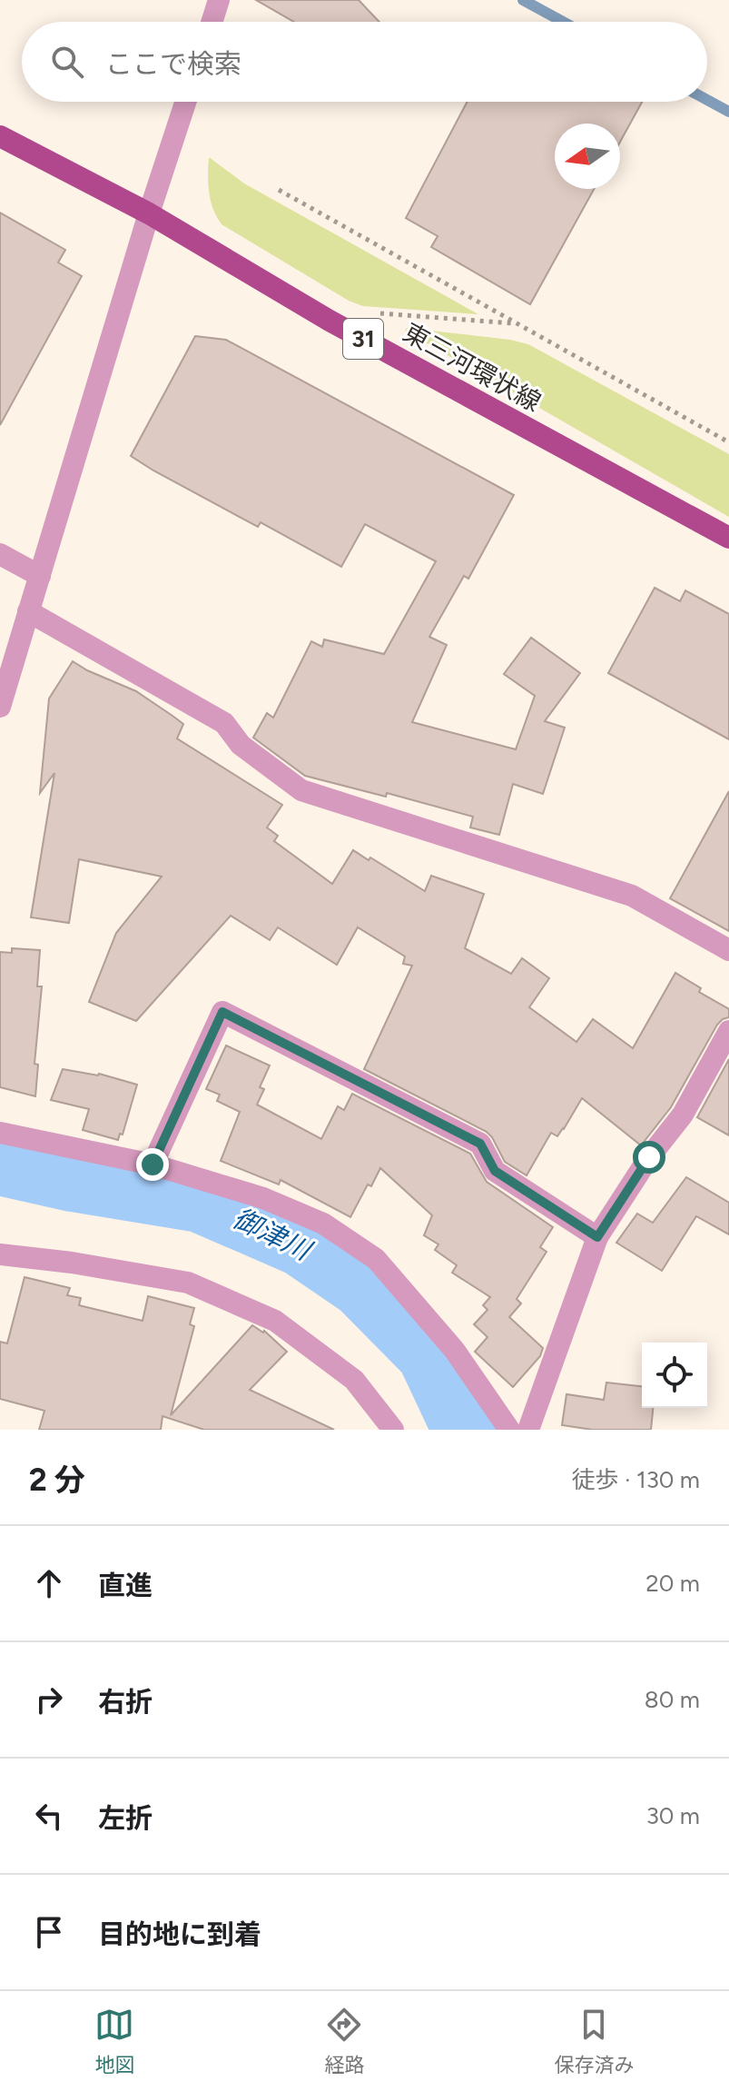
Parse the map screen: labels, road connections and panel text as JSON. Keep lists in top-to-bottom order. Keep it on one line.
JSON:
{"streets":{"main road":["31","東三河環状線"]},"water":["御津川"],"north":"left","page":{"search":"ここで検索","heading":["2 分","徒歩 · 130 m"],"list":[["直進","20 m"],["右折","80 m"],["左折","30 m"],"目的地に到着"],"nav":["地図","経路","保存済み"]}}
